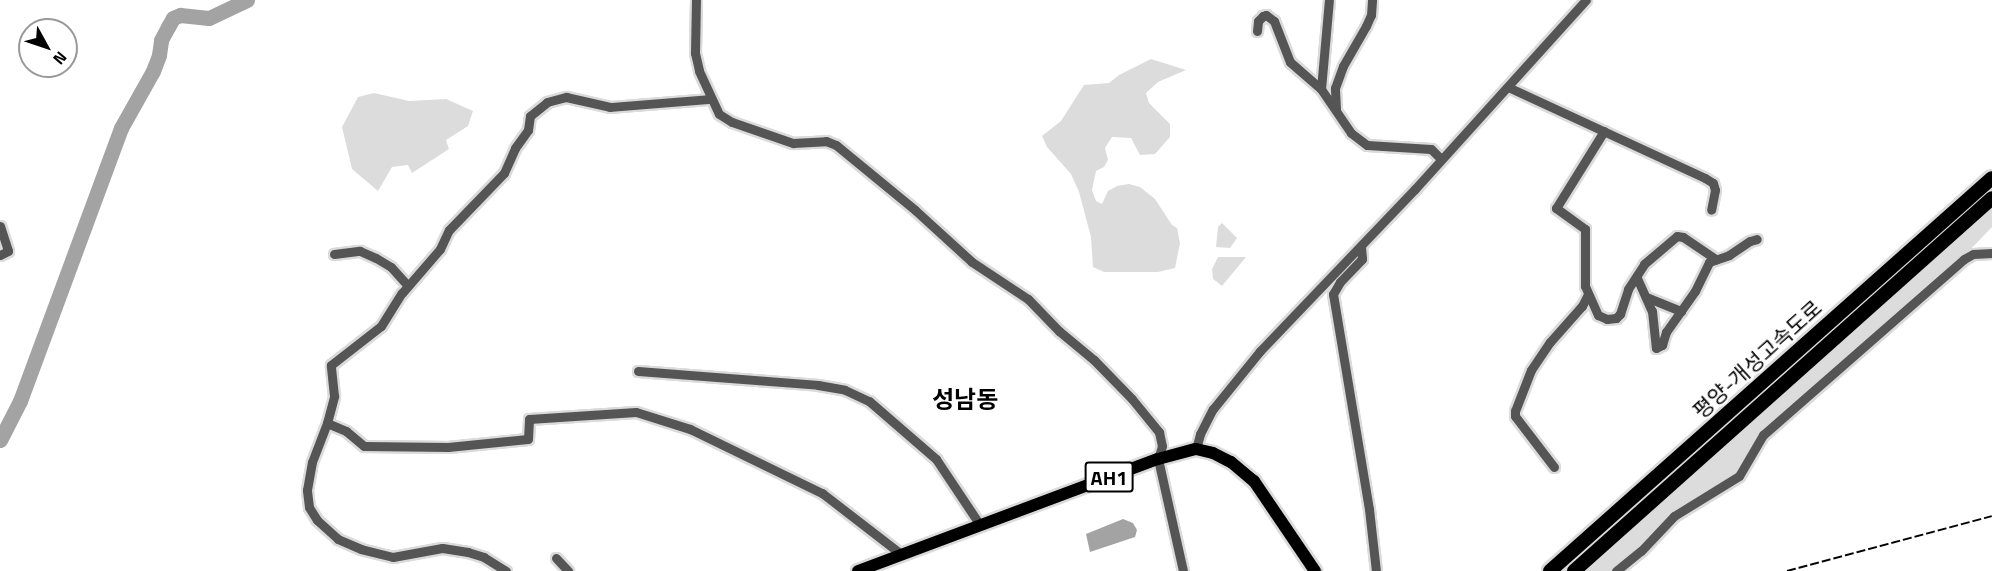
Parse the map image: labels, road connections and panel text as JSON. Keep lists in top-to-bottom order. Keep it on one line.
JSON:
{"streets":{"highway":["평양-개성고속도로"],"main road":["AH1"]},"districts":["성남동"],"north":"bottom right"}
